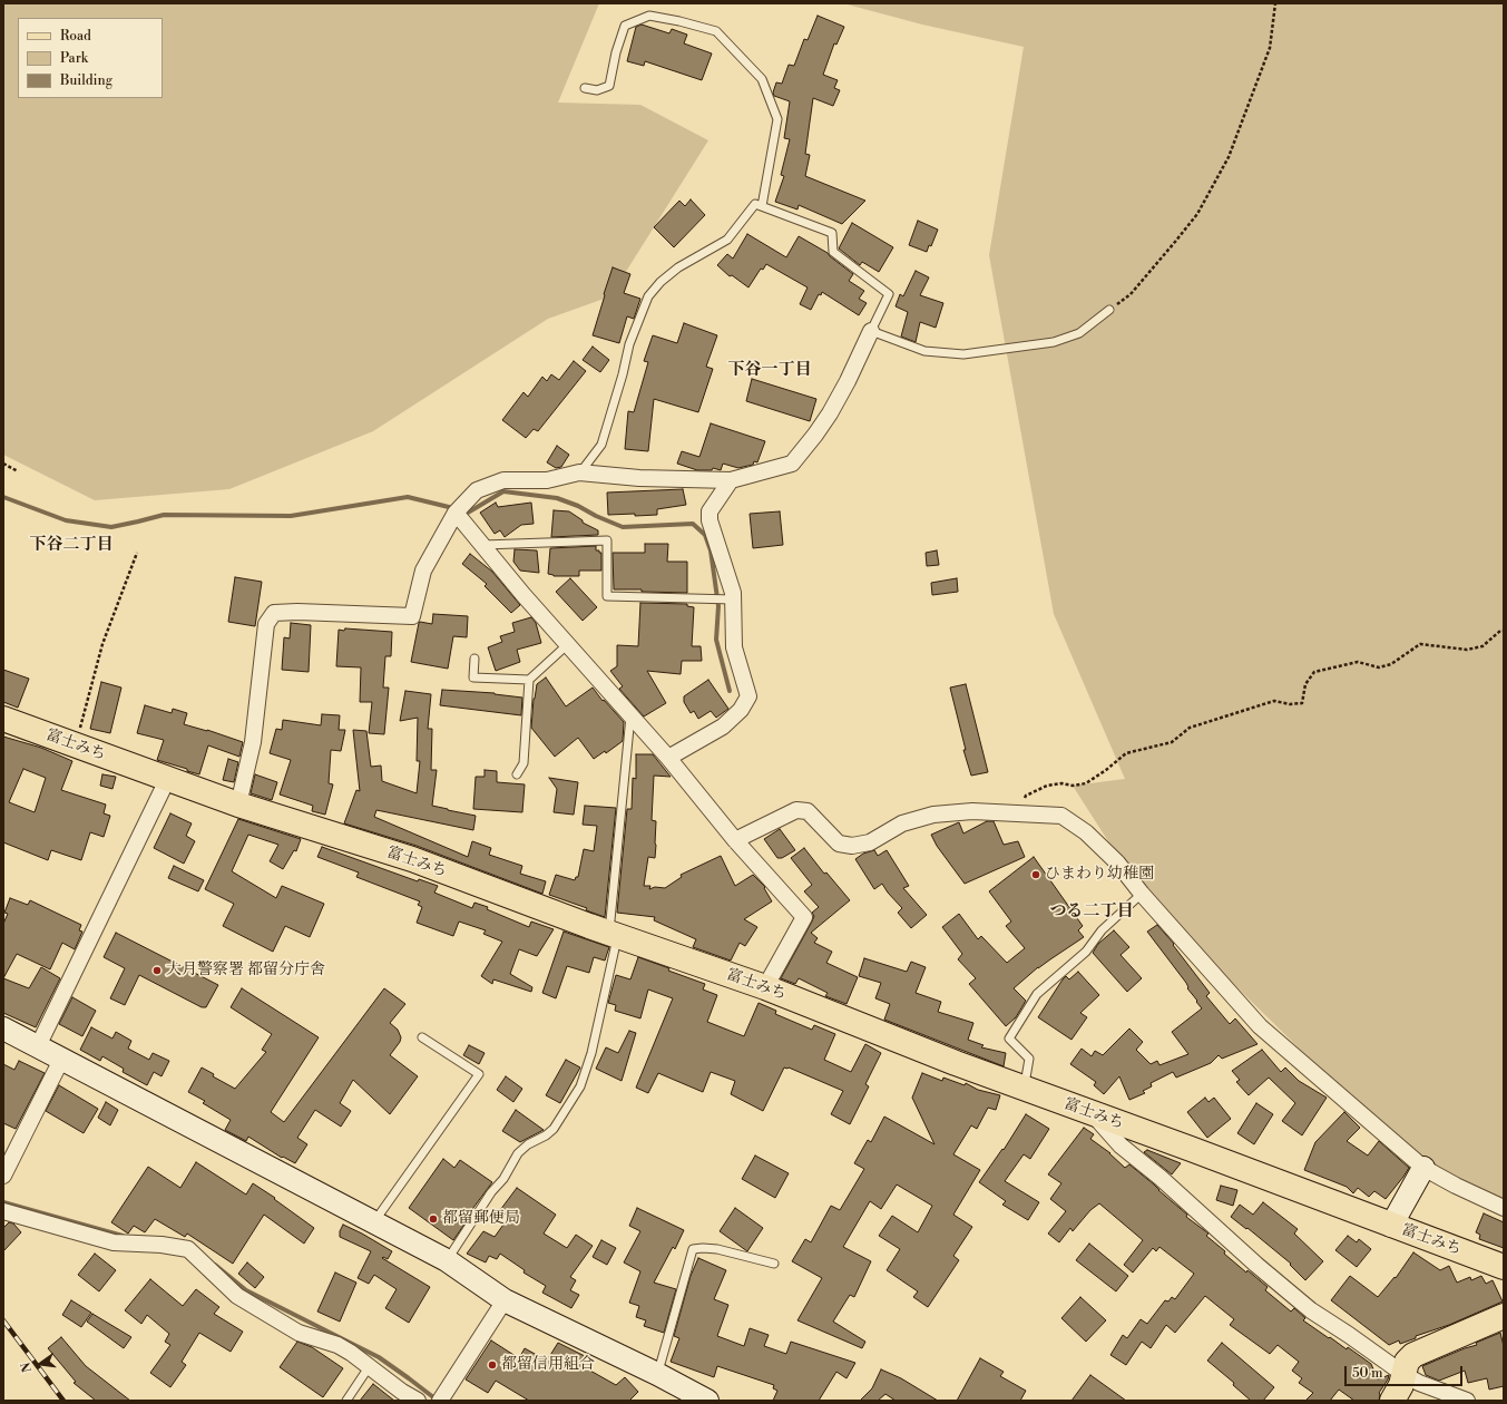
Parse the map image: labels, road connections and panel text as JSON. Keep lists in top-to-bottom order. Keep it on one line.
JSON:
{"streets":{"main road":["富士みち"]},"districts":["下谷一丁目","下谷二丁目","つる二丁目"],"places":["ひまわり幼稚園","大月警察署 都留分庁舎","都留郵便局","都留信用組合"],"legend":["Road","Park","Building"],"scale_bar":"50 m","north":"left"}
